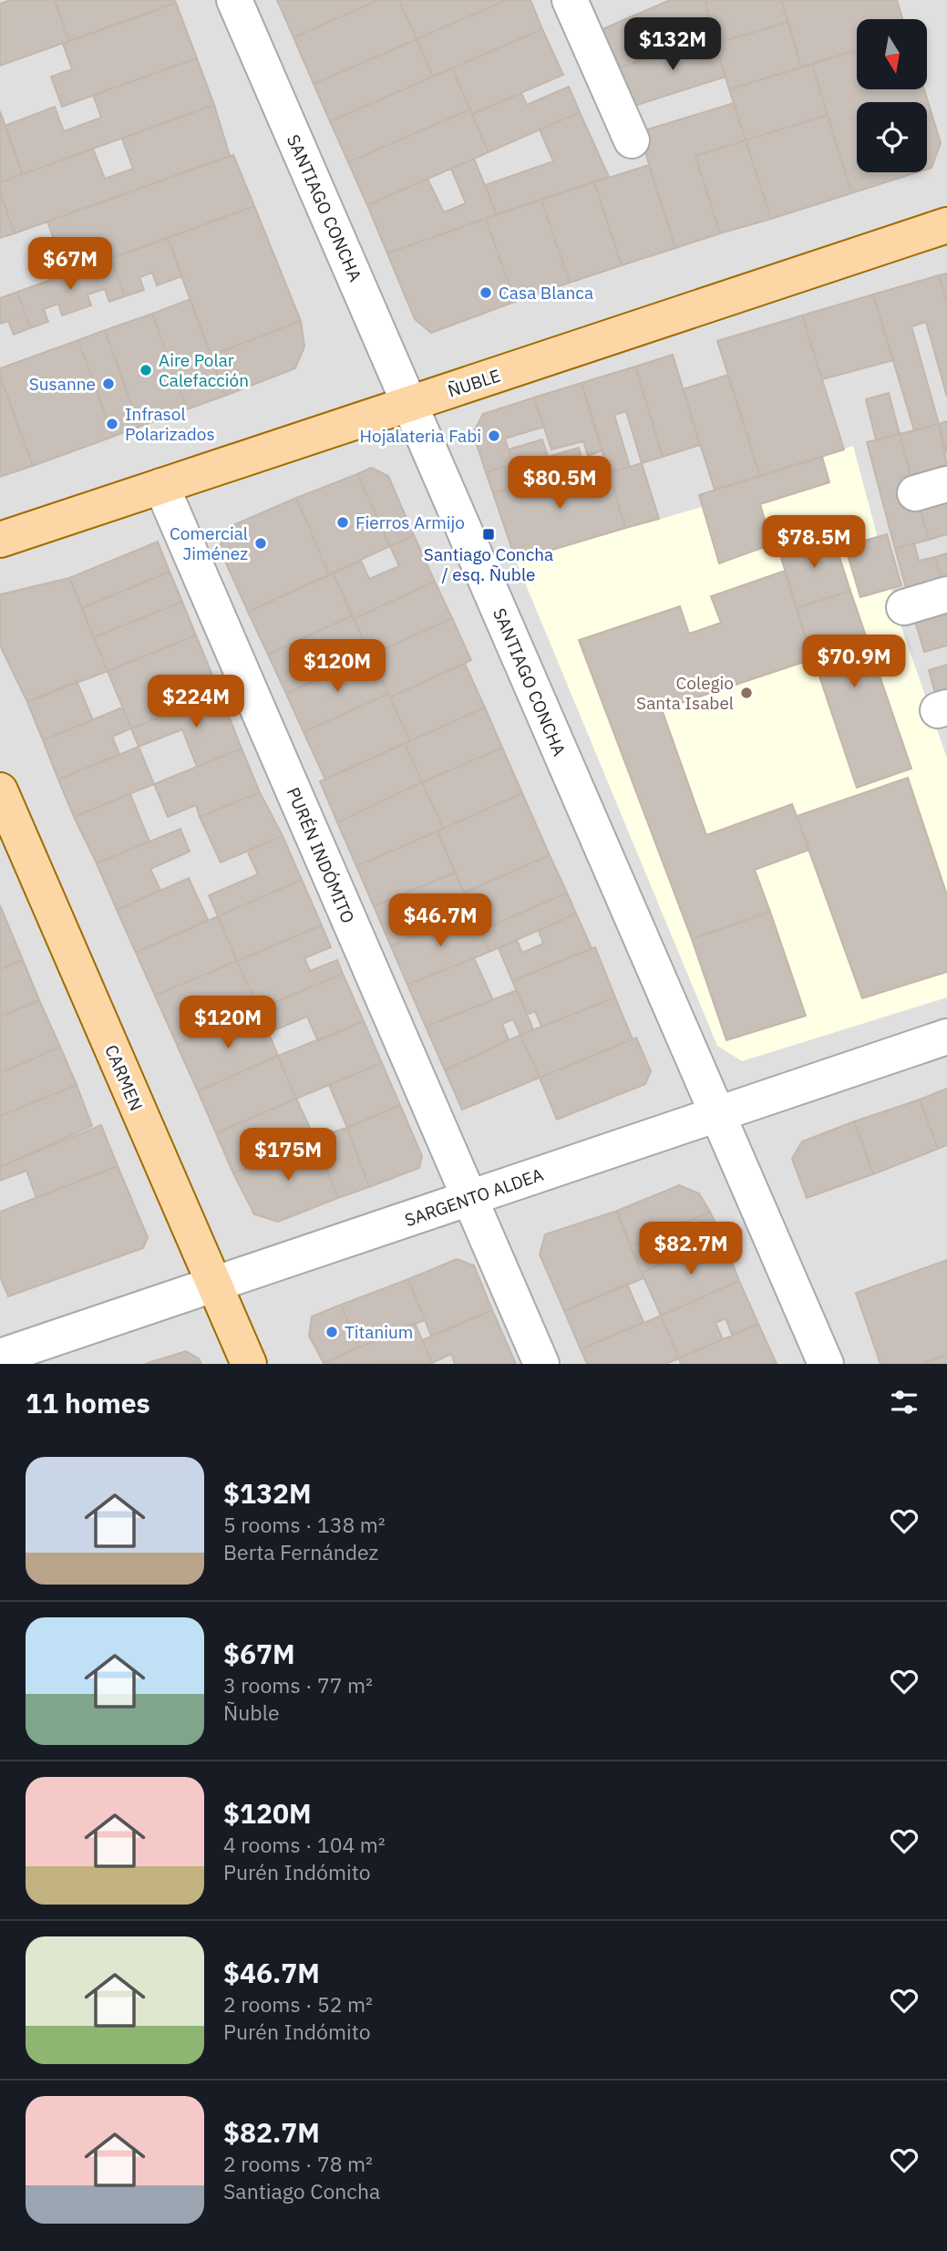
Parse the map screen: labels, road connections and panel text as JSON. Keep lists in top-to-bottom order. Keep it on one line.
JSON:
{"streets":{"main road":["ÑUBLE","CARMEN"],"street":["SANTIAGO CONCHA","PURÉN INDÓMITO","SARGENTO ALDEA"]},"crossings":[["SANTIAGO CONCHA","ÑUBLE"],["SANTIAGO CONCHA","SARGENTO ALDEA"],["ÑUBLE","PURÉN INDÓMITO"],["PURÉN INDÓMITO","SARGENTO ALDEA"],["CARMEN","SARGENTO ALDEA"]],"places":{"other":["Casa Blanca","Aire Polar Calefacción","Susanne","Infrasol Polarizados","Hojalateria Fabi","Fierros Armijo","Comercial Jiménez","Colegio Santa Isabel","Titanium"],"transit":["Santiago Concha / esq. Ñuble"]},"north":"bottom","page":{"price":["$132M","$67M","$80.5M","$78.5M","$70.9M","$120M","$224M","$46.7M","$120M","$175M","$82.7M"],"heading":"11 homes","list":[{"name":"$132M","note":"5 rooms · 138 m² · Berta Fernández"},{"name":"$67M","note":"3 rooms · 77 m² · Ñuble"},{"name":"$120M","note":"4 rooms · 104 m² · Purén Indómito"},{"name":"$46.7M","note":"2 rooms · 52 m² · Purén Indómito"},{"name":"$82.7M","note":"2 rooms · 78 m² · Santiago Concha"}]}}
